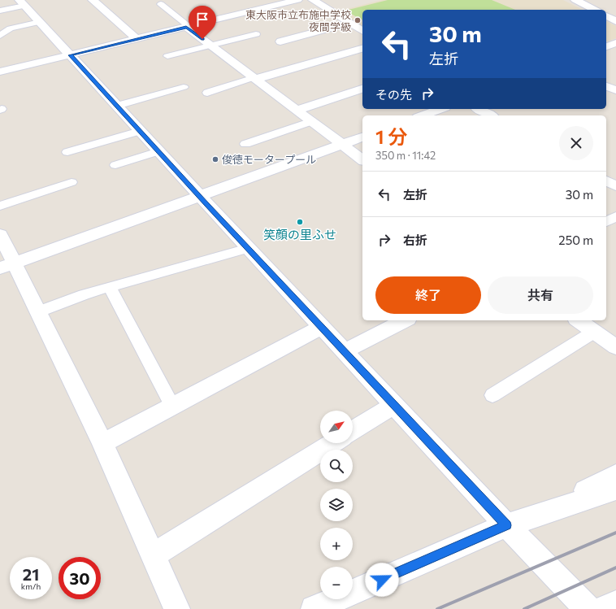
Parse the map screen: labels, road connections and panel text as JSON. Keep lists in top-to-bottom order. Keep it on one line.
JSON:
{"places":["東大阪市立布施中学校 夜間学級","俊徳モータープール","笑顔の里ふせ"],"north":"top right","page":{"turn":["30 m","左折"],"then":"その先","heading":["1 分","350 m · 11:42"],"list":[{"name":"左折","value":"30 m"},{"name":"右折","value":"250 m"}],"buttons":["終了","共有"],"map_buttons":["+","−"],"speed":"21 km/h","limit":"30"}}
